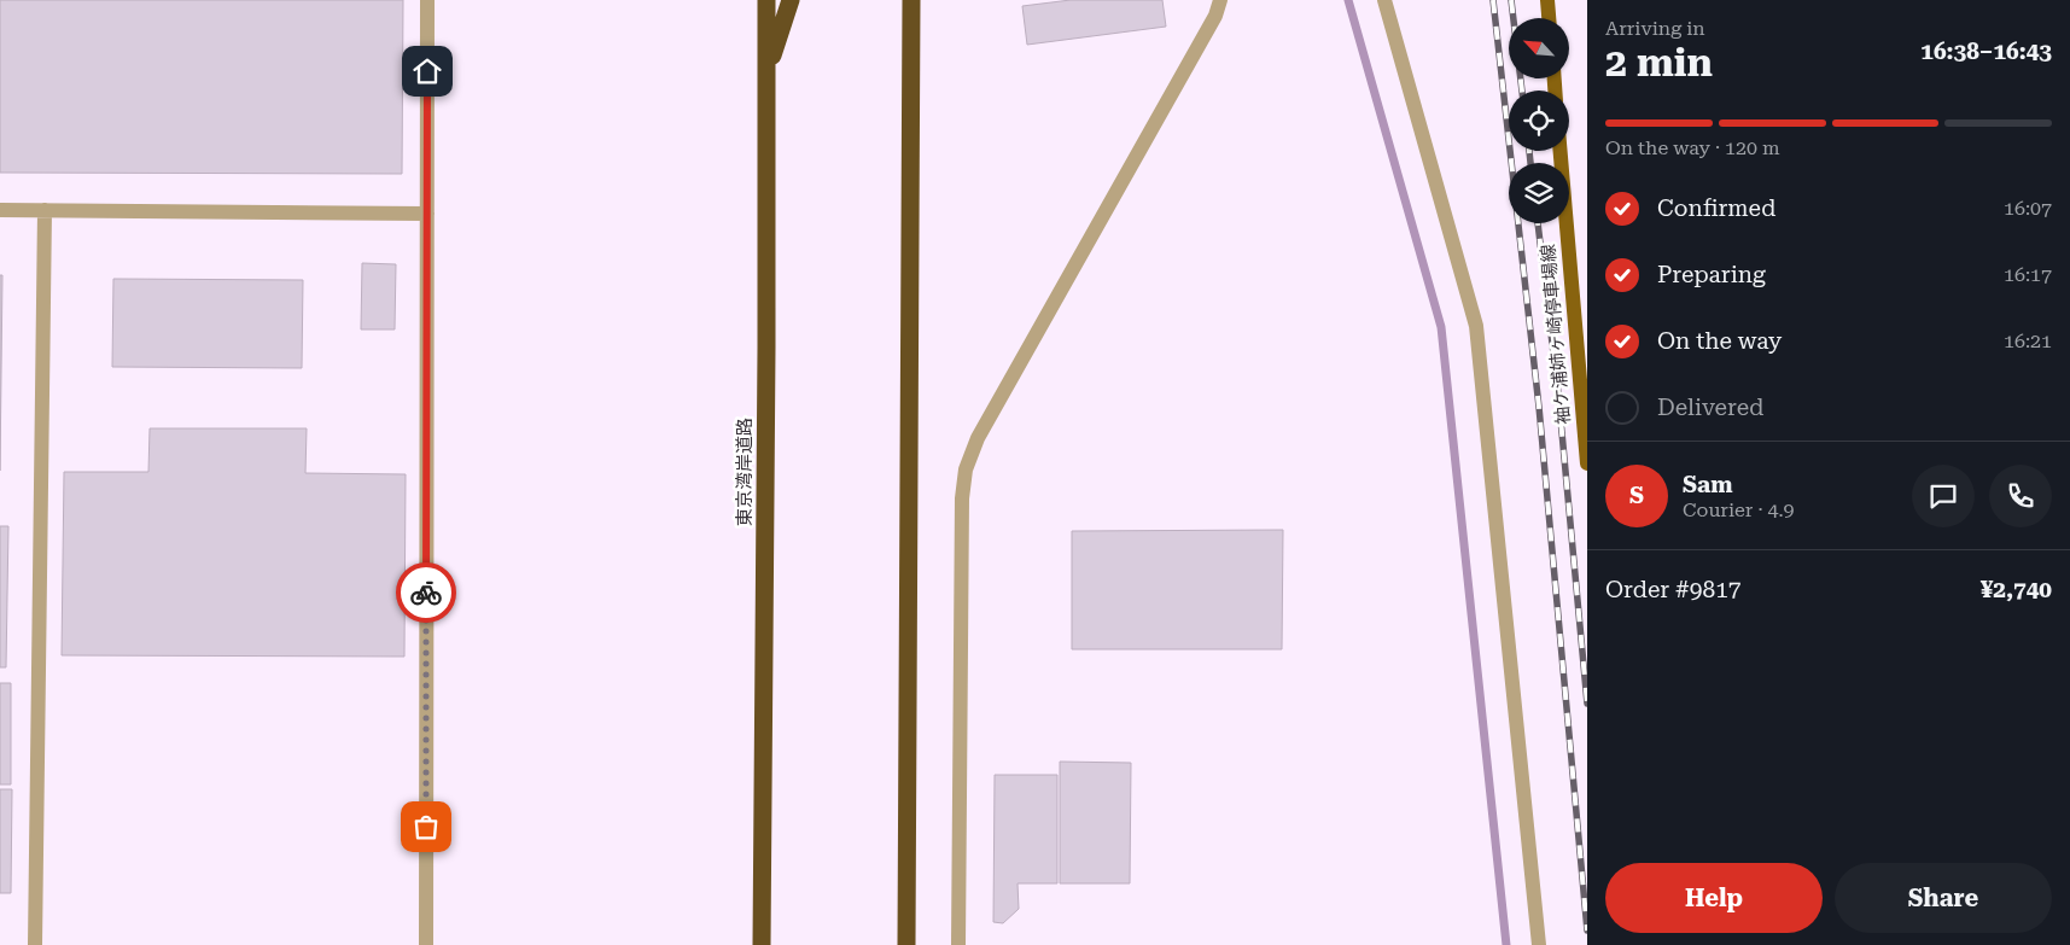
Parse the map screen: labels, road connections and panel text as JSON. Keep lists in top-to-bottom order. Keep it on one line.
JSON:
{"streets":{"highway":["東京湾岸道路"],"main road":["袖ケ浦姉ヶ崎停車場線"]},"north":"top left","page":{"heading":["2 min","Arriving in","16:38–16:43"],"panel":["Sam","Courier · 4.9","Order #9817","¥2,740"],"bar":"On the way · 120 m","list":[["Confirmed","16:07"],["Preparing","16:17"],["On the way","16:21"],"Delivered"],"round":"S","buttons":["Help","Share"]}}
